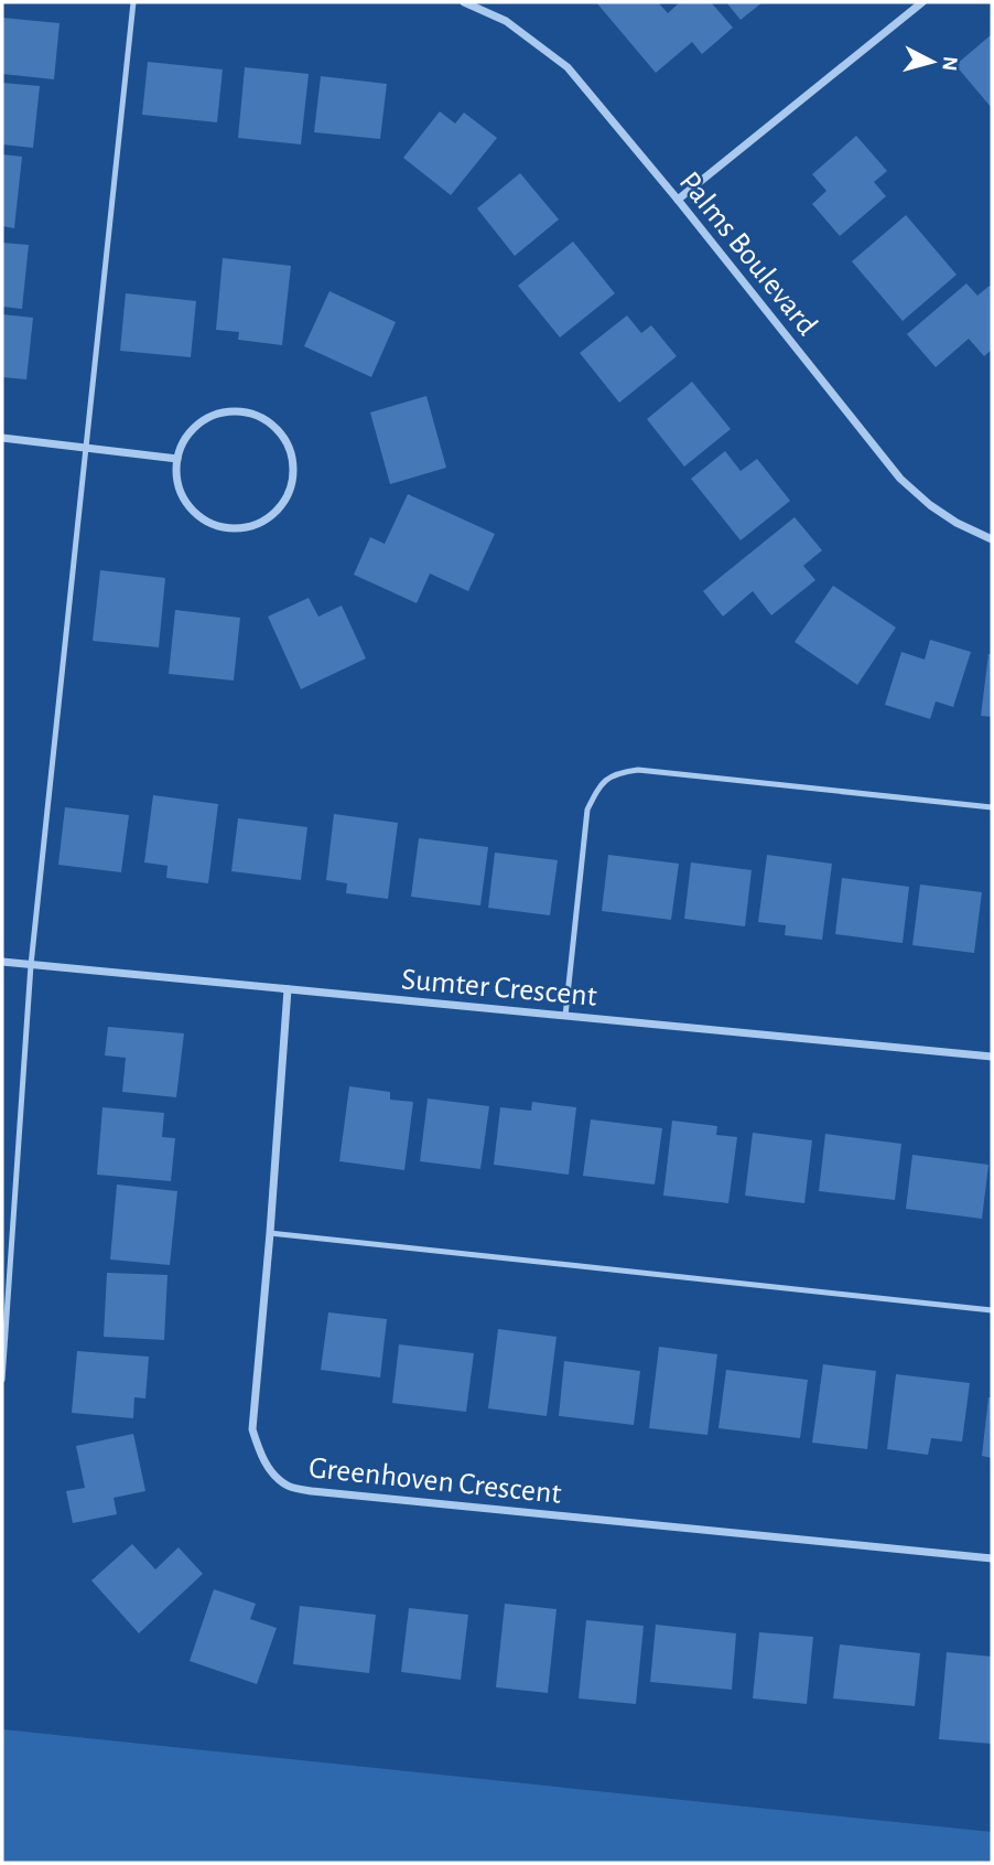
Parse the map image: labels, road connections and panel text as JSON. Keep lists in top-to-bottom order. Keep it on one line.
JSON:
{"streets":{"street":["Palms Boulevard","Sumter Crescent","Greenhoven Crescent"]},"crossings":[["Sumter Crescent","Greenhoven Crescent"]],"north":"right"}
